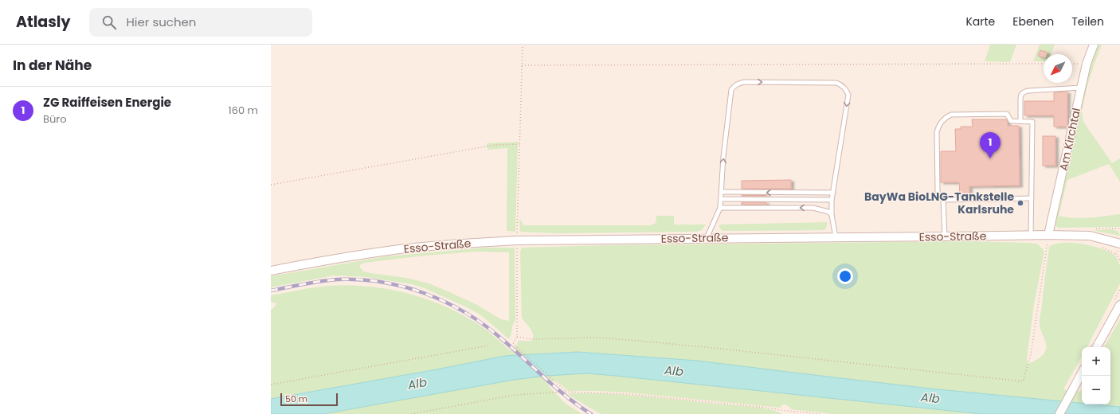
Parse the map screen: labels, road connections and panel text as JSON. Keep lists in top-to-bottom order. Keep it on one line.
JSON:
{"streets":{"street":["Am Kirchtal","Esso-Straße"]},"crossings":[["Am Kirchtal","Esso-Straße"]],"water":["Alb"],"places":["BayWa BioLNG-Tankstelle Karlsruhe"],"scale_bar":"50 m","north":"bottom left","page":{"header":"Atlasly","search":"Hier suchen","nav":["Karte","Ebenen","Teilen"],"heading":"In der Nähe","list":[{"mark":"1","name":"ZG Raiffeisen Energie","note":"Büro","value":"160 m"}],"pins":"1","map_buttons":["+","−"],"scale":"50 m"}}
